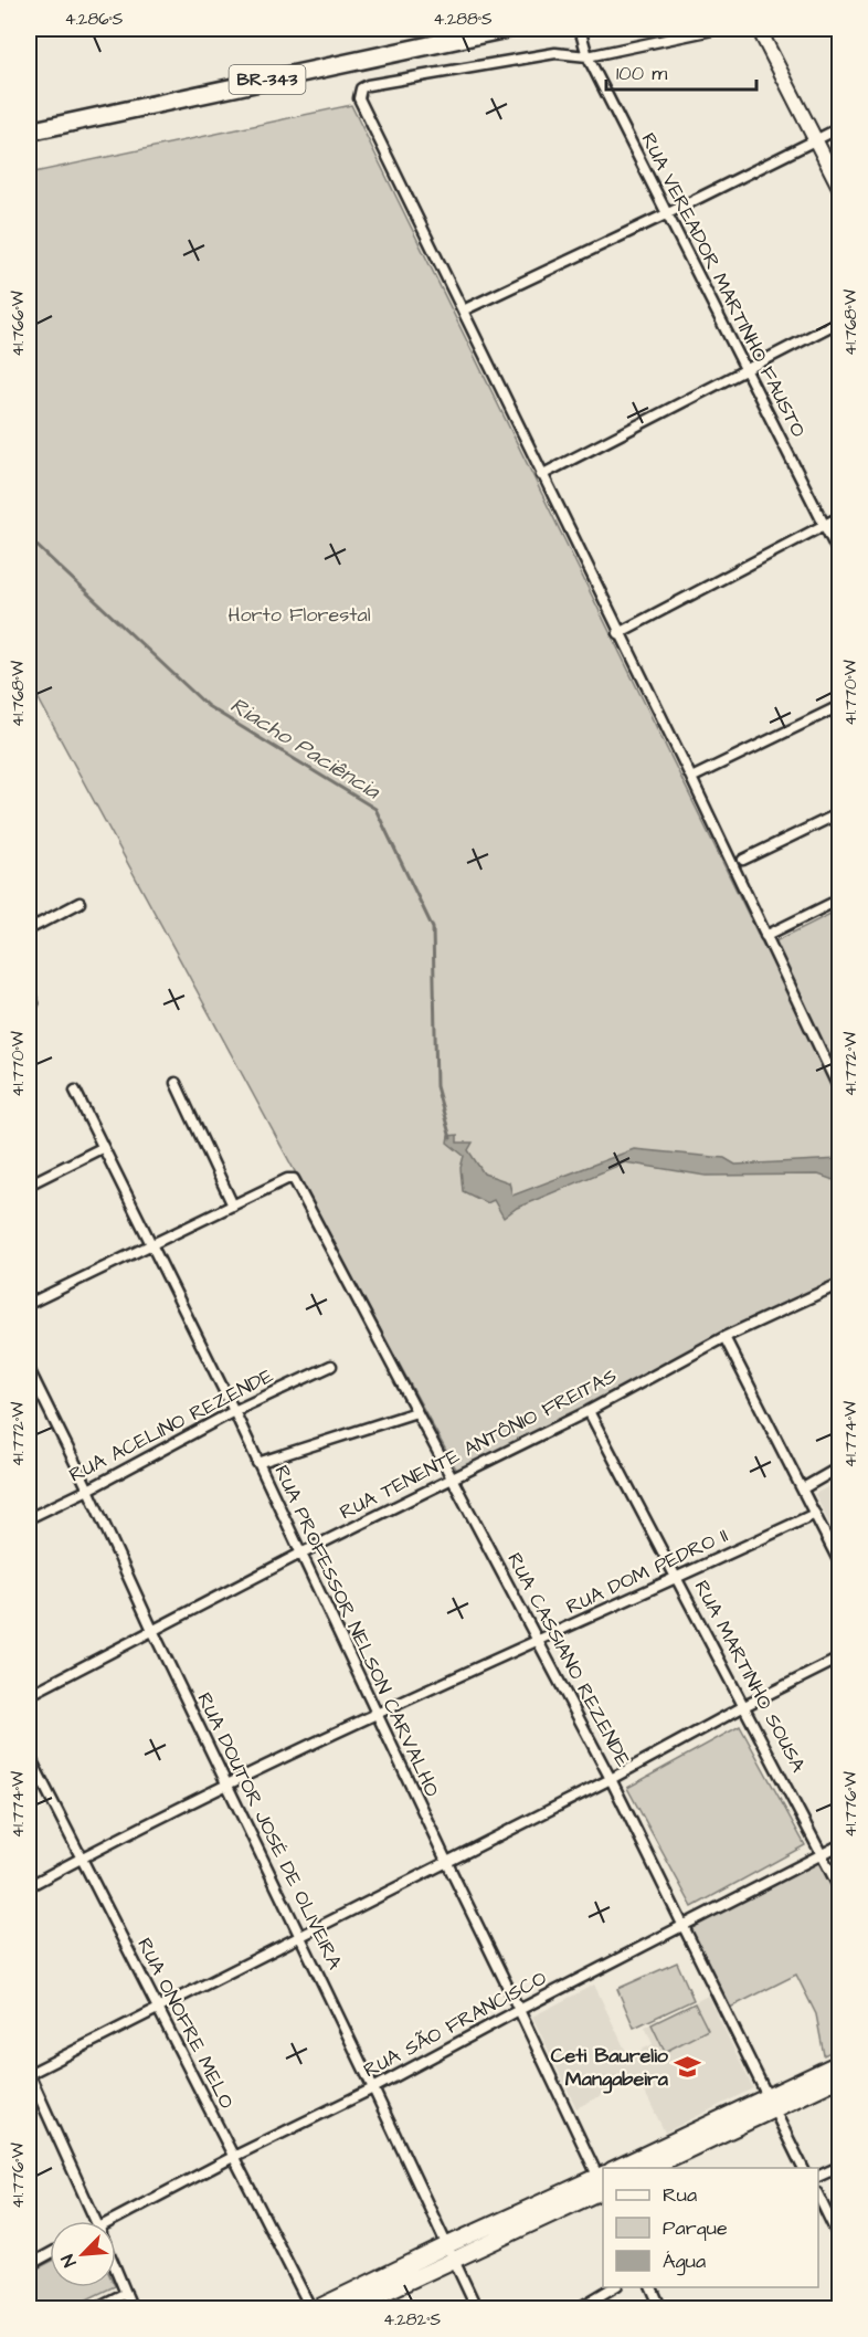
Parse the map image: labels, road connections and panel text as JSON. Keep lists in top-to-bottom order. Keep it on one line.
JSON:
{"streets":{"highway":["BR-343"],"street":["RUA VEREADOR MARTINHO FAUSTO","RUA ACELINO REZENDE","RUA TENENTE ANTÔNIO FREITAS","RUA DOM PEDRO II","RUA PROFESSOR NELSON CARVALHO","RUA CASSIANO REZENDE","RUA MARTINHO SOUSA","RUA DOUTOR JOSÉ DE OLIVEIRA","RUA ONOFRE MELO","RUA SÃO FRANCISCO"]},"crossings":[["RUA ACELINO REZENDE","RUA PROFESSOR NELSON CARVALHO"],["RUA ACELINO REZENDE","RUA DOUTOR JOSÉ DE OLIVEIRA"],["RUA TENENTE ANTÔNIO FREITAS","RUA PROFESSOR NELSON CARVALHO"],["RUA TENENTE ANTÔNIO FREITAS","RUA CASSIANO REZENDE"],["RUA TENENTE ANTÔNIO FREITAS","RUA MARTINHO SOUSA"],["RUA TENENTE ANTÔNIO FREITAS","RUA DOUTOR JOSÉ DE OLIVEIRA"],["RUA DOM PEDRO II","RUA PROFESSOR NELSON CARVALHO"],["RUA DOM PEDRO II","RUA CASSIANO REZENDE"],["RUA DOM PEDRO II","RUA MARTINHO SOUSA"],["RUA DOM PEDRO II","RUA DOUTOR JOSÉ DE OLIVEIRA"],["RUA DOM PEDRO II","RUA ONOFRE MELO"],["RUA PROFESSOR NELSON CARVALHO","RUA SÃO FRANCISCO"],["RUA CASSIANO REZENDE","RUA SÃO FRANCISCO"],["RUA MARTINHO SOUSA","RUA SÃO FRANCISCO"],["RUA DOUTOR JOSÉ DE OLIVEIRA","RUA SÃO FRANCISCO"],["RUA ONOFRE MELO","RUA SÃO FRANCISCO"]],"water":["Riacho Paciência"],"parks":["Horto Florestal"],"places":{"school or university":["Ceti Baurelio Mangabeira"]},"legend":["Rua","Parque","Água"],"scale_bar":"100 m","north":"bottom left","coordinates":["4.286°S","4.288°S","41.768°W","41.766°W","41.770°W","41.772°W","41.774°W","41.776°W","4.282°S"]}
